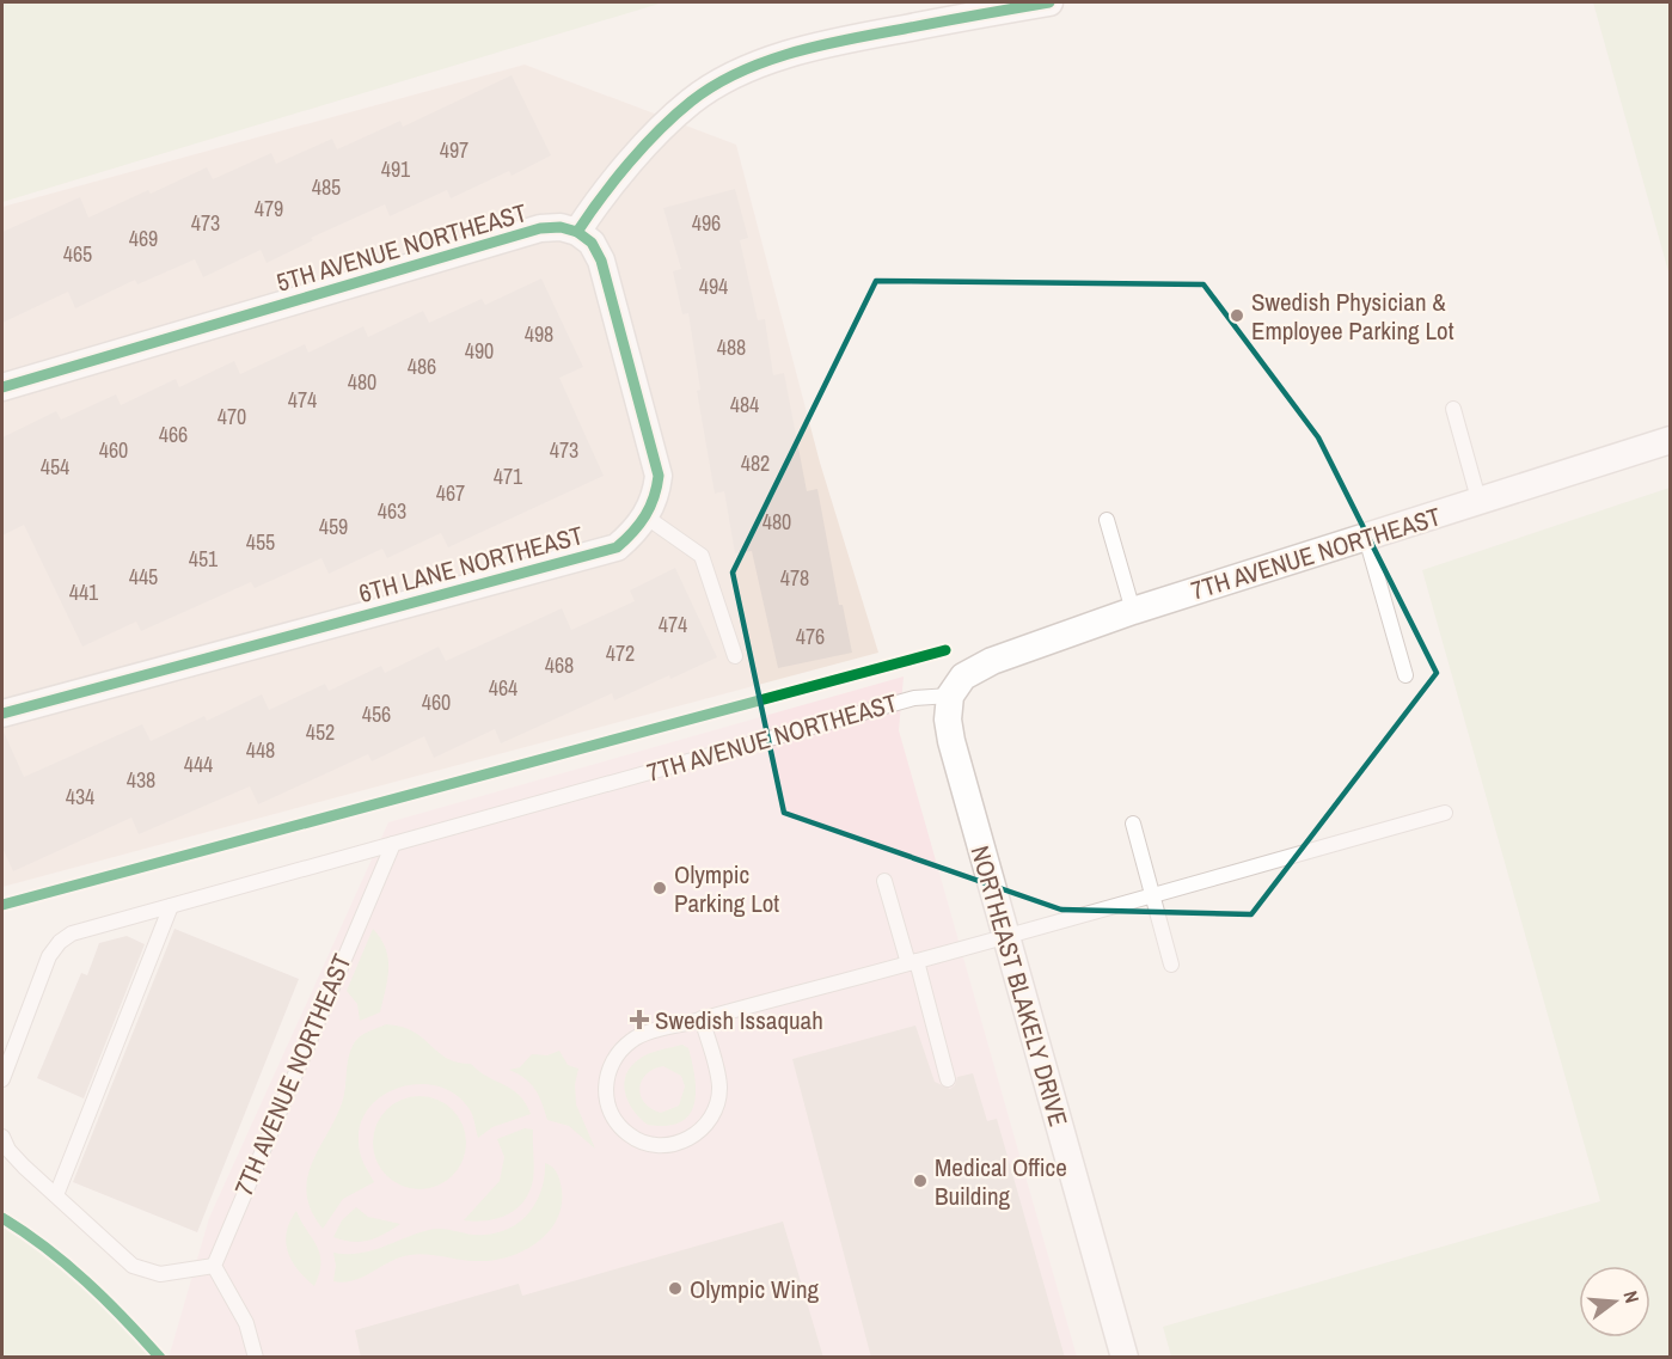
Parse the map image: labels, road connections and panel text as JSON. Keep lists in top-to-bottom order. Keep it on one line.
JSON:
{"streets":{"street":["5TH AVENUE NORTHEAST","7TH AVENUE NORTHEAST","6TH LANE NORTHEAST","NORTHEAST BLAKELY DRIVE"]},"crossings":[["5TH AVENUE NORTHEAST","6TH LANE NORTHEAST"],["7TH AVENUE NORTHEAST","NORTHEAST BLAKELY DRIVE"]],"places":{"other":["Swedish Physician & Employee Parking Lot","Olympic Parking Lot","Medical Office Building","Olympic Wing"],"health":["Swedish Issaquah"]},"house_numbers":["497","491","485","479","473","496","469","465","494","498","488","490","486","480","474","484","470","466","460","473","482","454","471","467","463","480","459","455","451","445","478","441","474","476","472","468","464","460","456","452","448","444","438","434"],"north":"right"}
